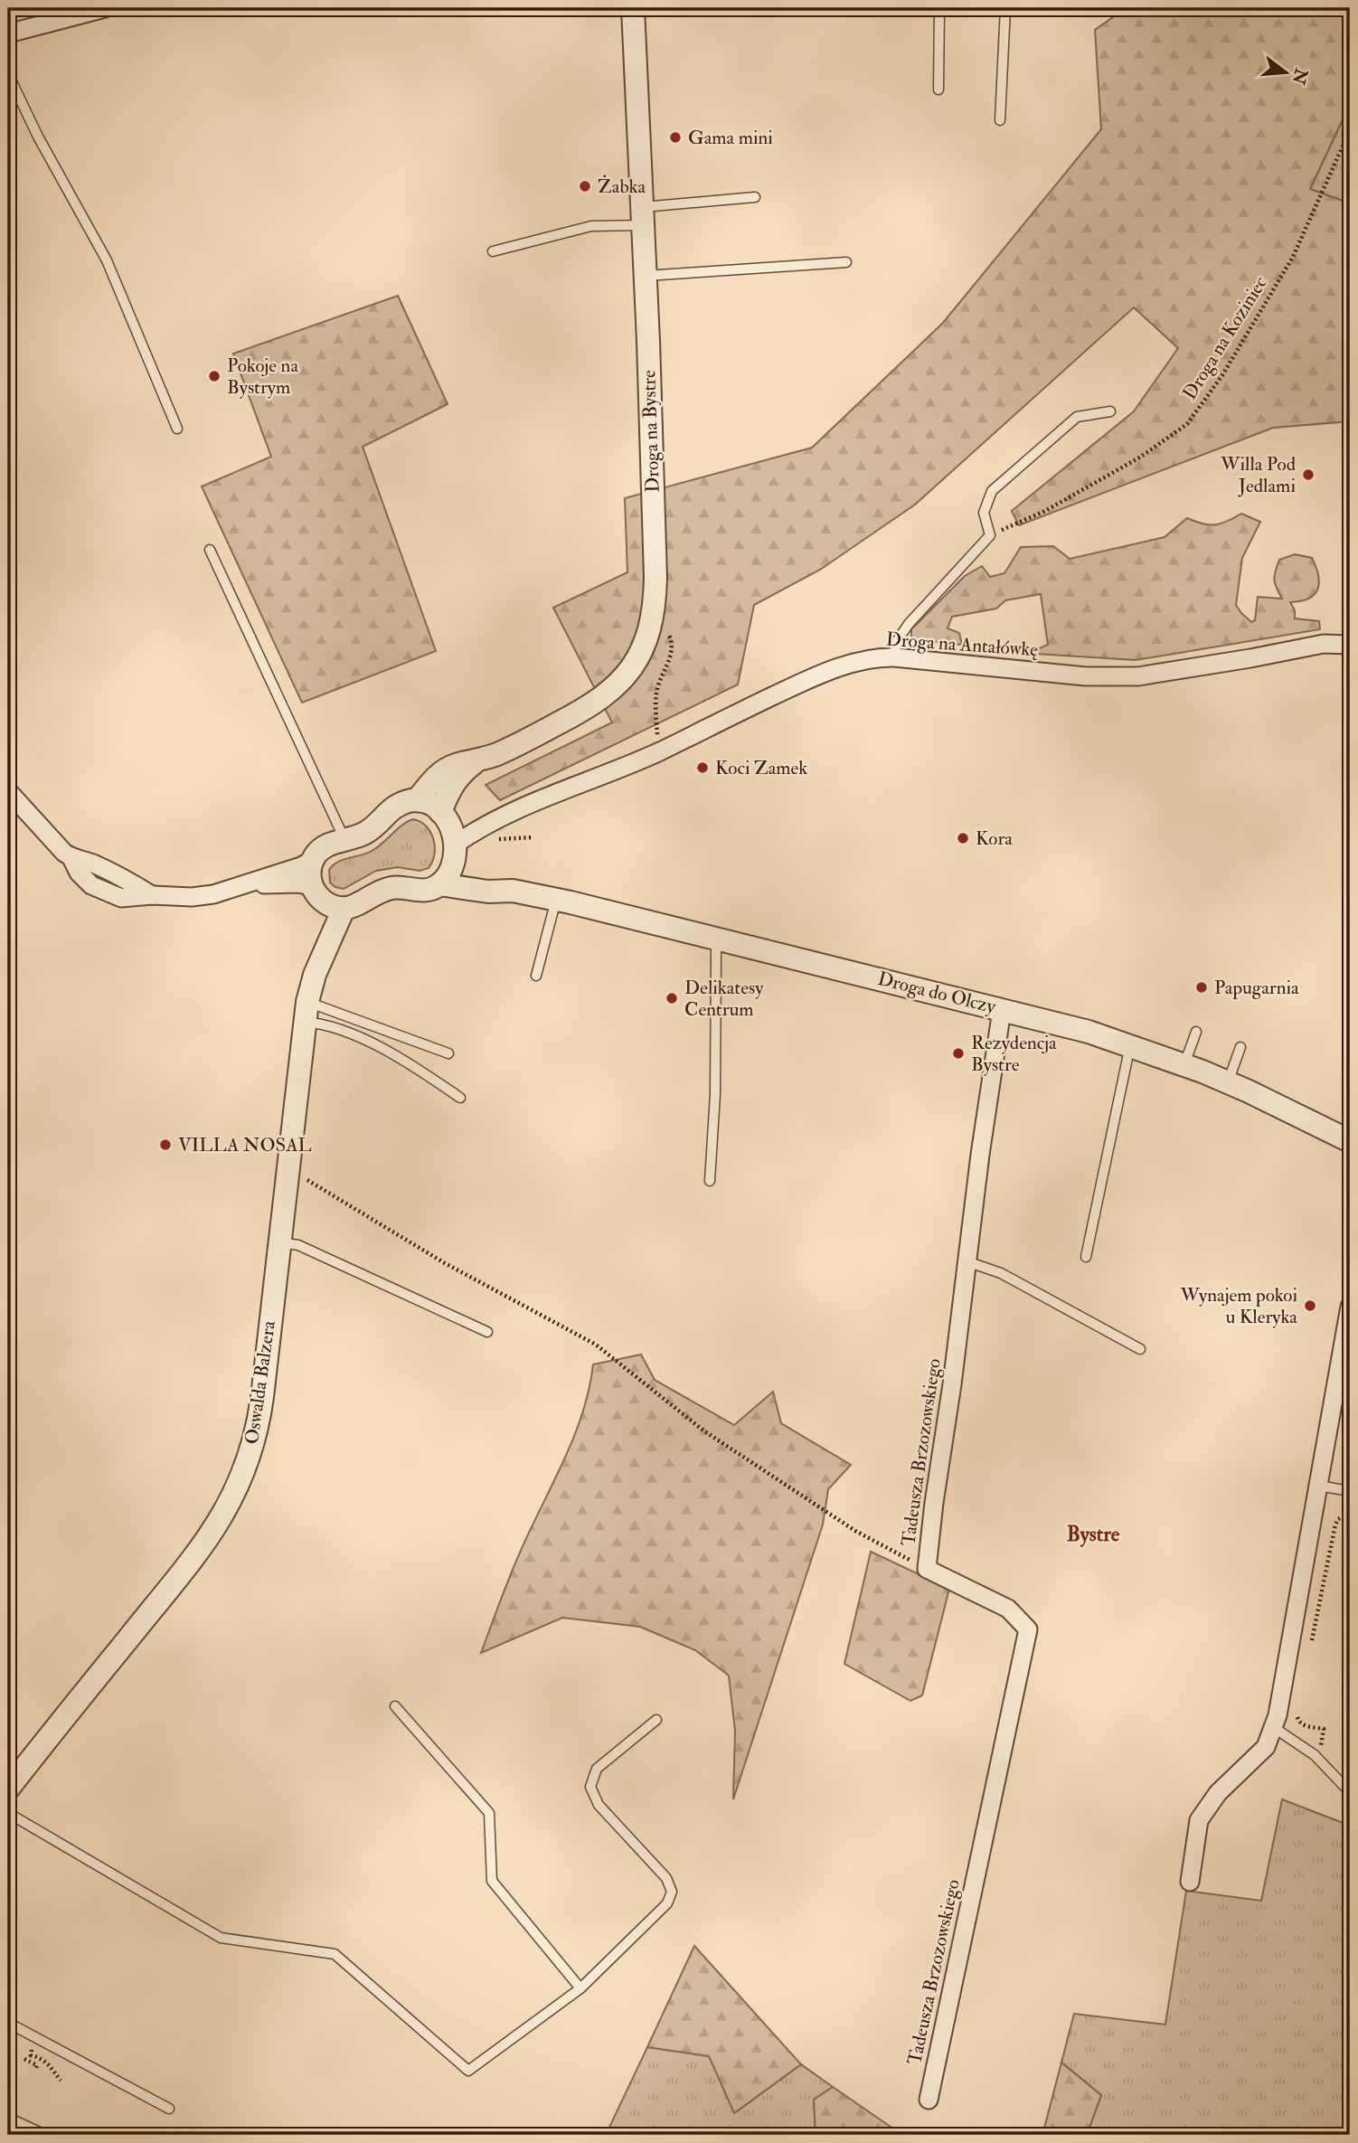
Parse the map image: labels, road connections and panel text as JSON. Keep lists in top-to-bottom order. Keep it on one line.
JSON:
{"streets":{"street":["Droga na Bystre","Droga na Antałówkę","Droga do Olczy","Oswalda Balzera","Tadeusza Brzozowskiego"],"path":["Droga na Koziniec"]},"crossings":[["Droga na Bystre","Droga na Antałówkę"],["Droga na Bystre","Droga do Olczy"],["Droga na Antałówkę","Droga do Olczy"],["Droga do Olczy","Oswalda Balzera"],["Droga do Olczy","Tadeusza Brzozowskiego"]],"districts":["Bystre"],"places":["Gama mini","Żabka","Pokoje na Bystrym","Willa Pod Jedlami","Koci Zamek","Kora","Papugarnia","Delikatesy Centrum","Rezydencja Bystre","VILLA NOSAL","Wynajem pokoi u Kleryka"],"north":"right"}
